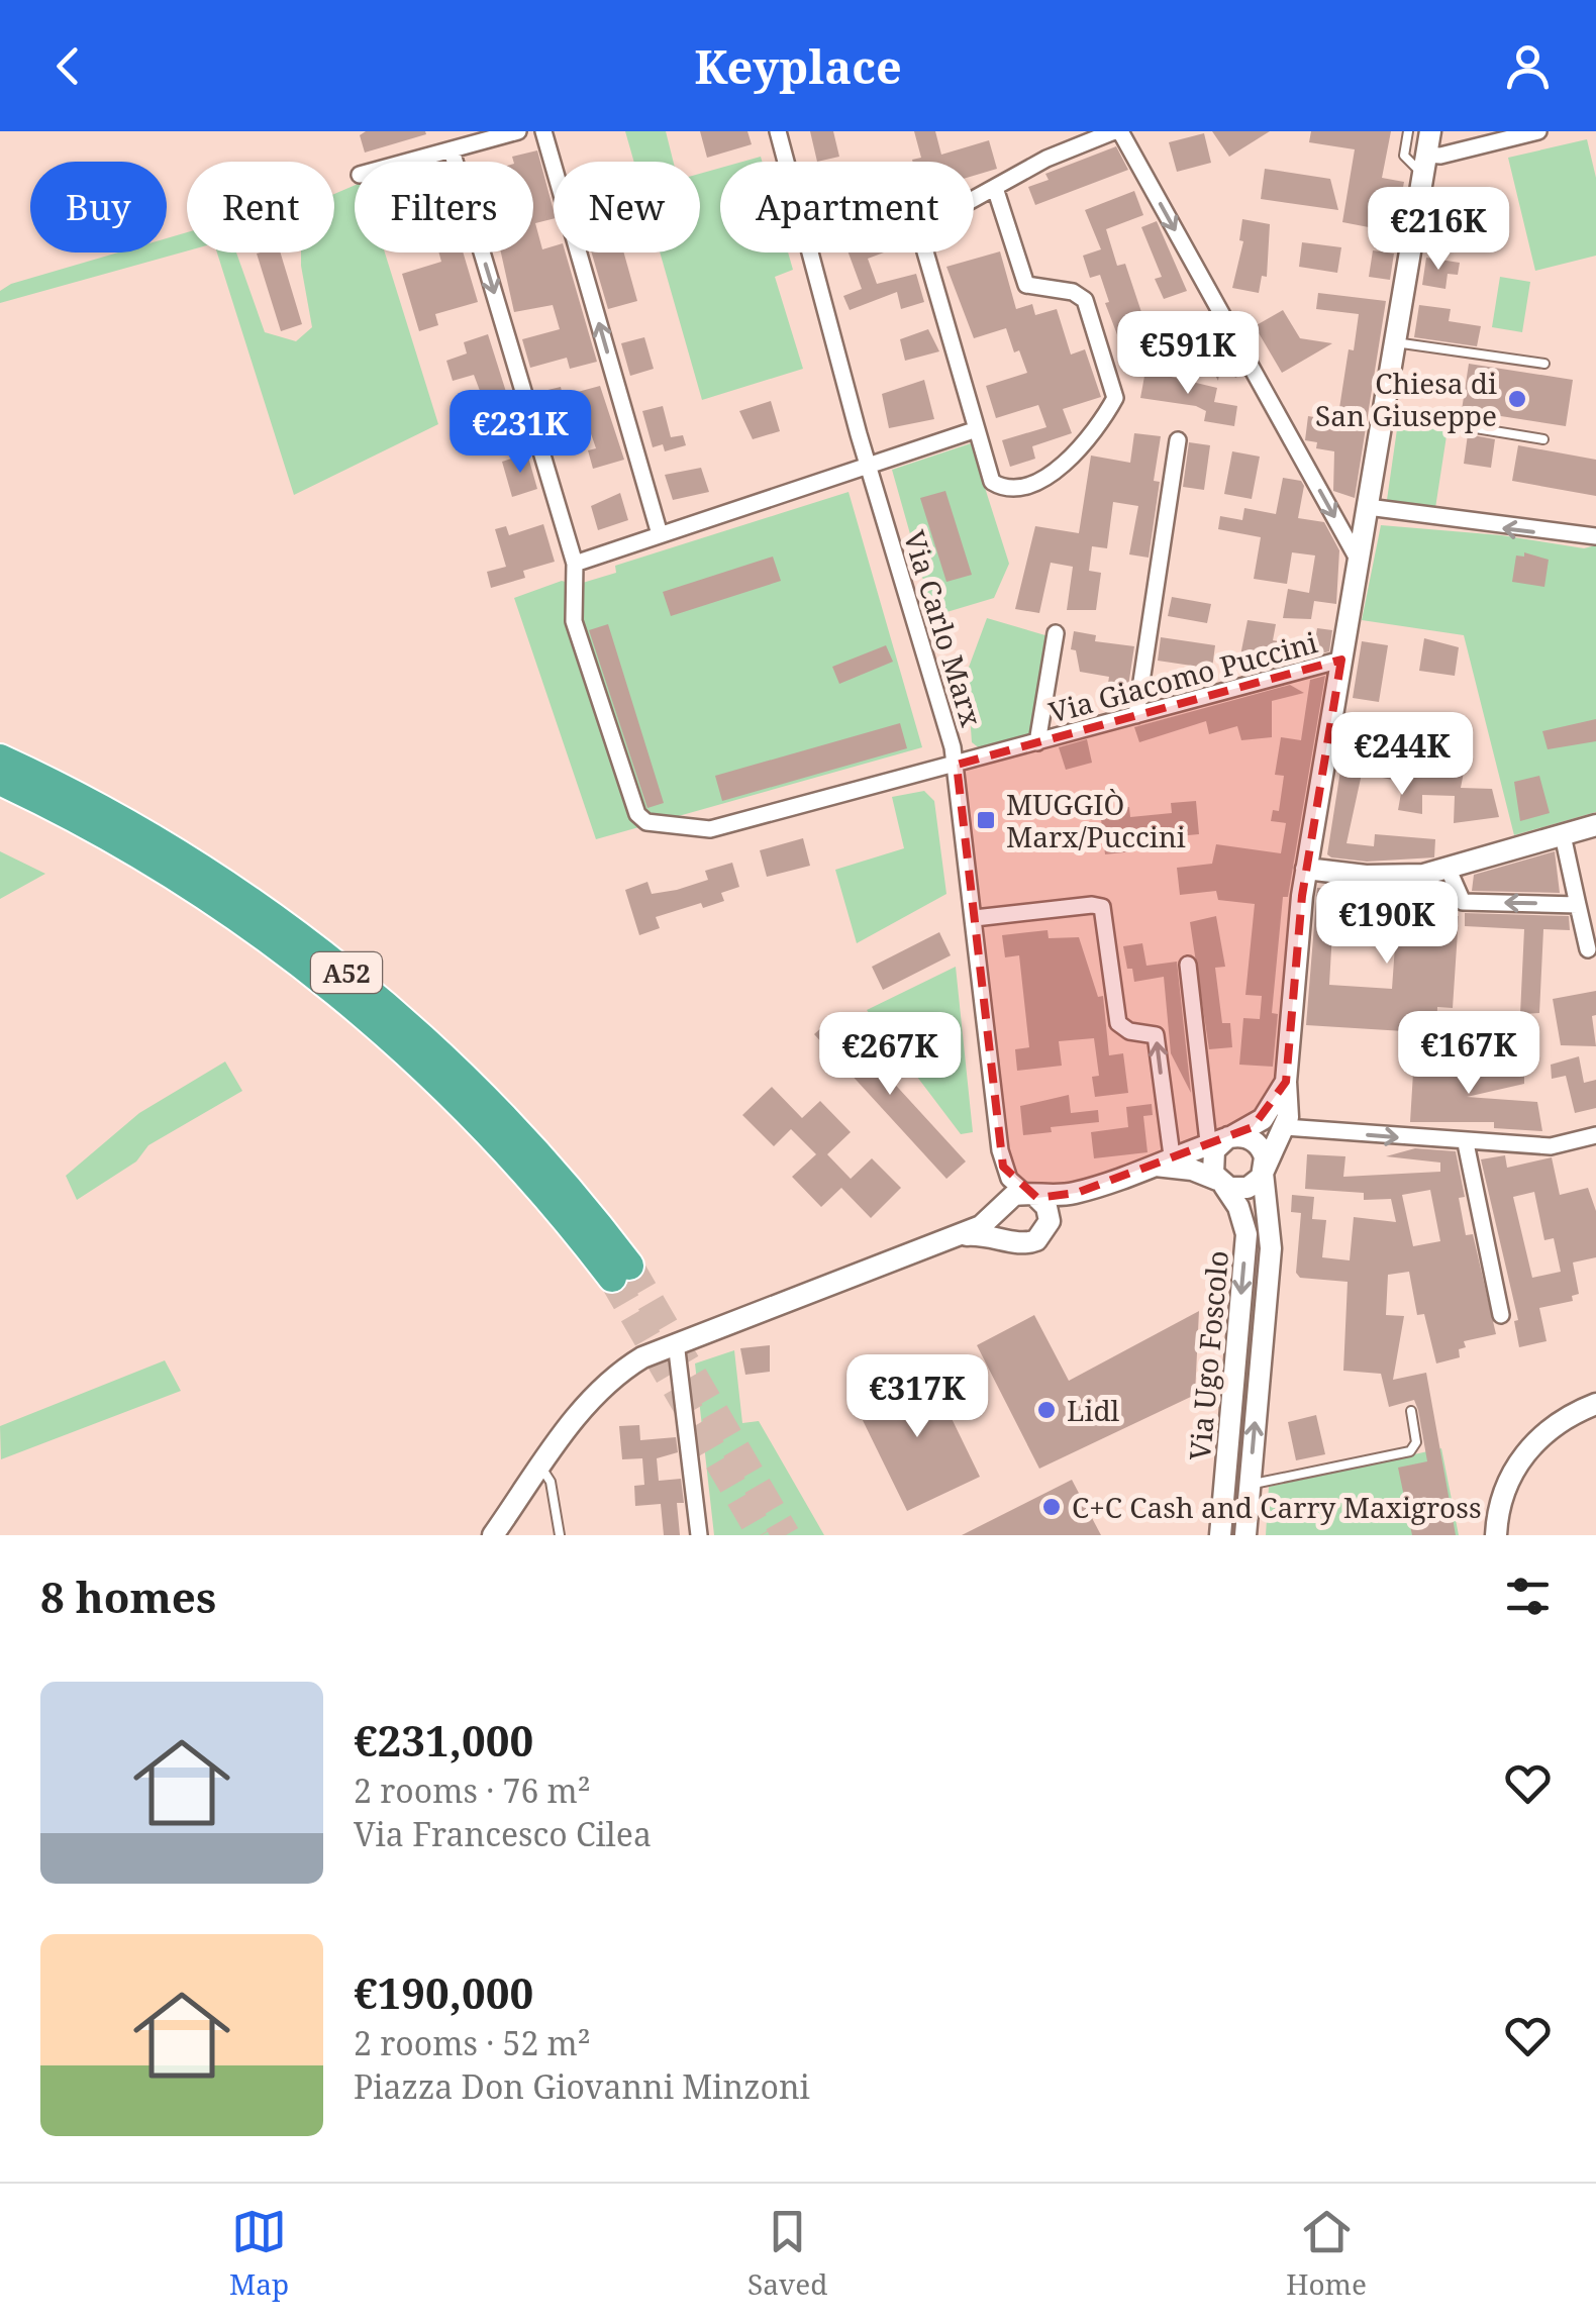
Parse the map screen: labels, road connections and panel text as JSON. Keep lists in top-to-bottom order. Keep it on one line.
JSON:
{"streets":{"highway":["A52"],"street":["Via Carlo Marx","Via Giacomo Puccini","Via Ugo Foscolo"]},"crossings":[["Via Carlo Marx","Via Giacomo Puccini"]],"places":{"other":["Chiesa di San Giuseppe","Lidl","C+C Cash and Carry Maxigross"],"transit":["MUGGIÒ Marx/Puccini"]},"page":{"header":"Keyplace","chip":["Buy","Rent","Filters","New","Apartment"],"price":["€216K","€591K","€231K","€244K","€190K","€167K","€267K","€317K"],"heading":"8 homes","list":[{"name":"€231,000","note":"2 rooms · 76 m² · Via Francesco Cilea"},{"name":"€190,000","note":"2 rooms · 52 m² · Piazza Don Giovanni Minzoni"}],"tabs":["Map","Saved","Home"]}}
